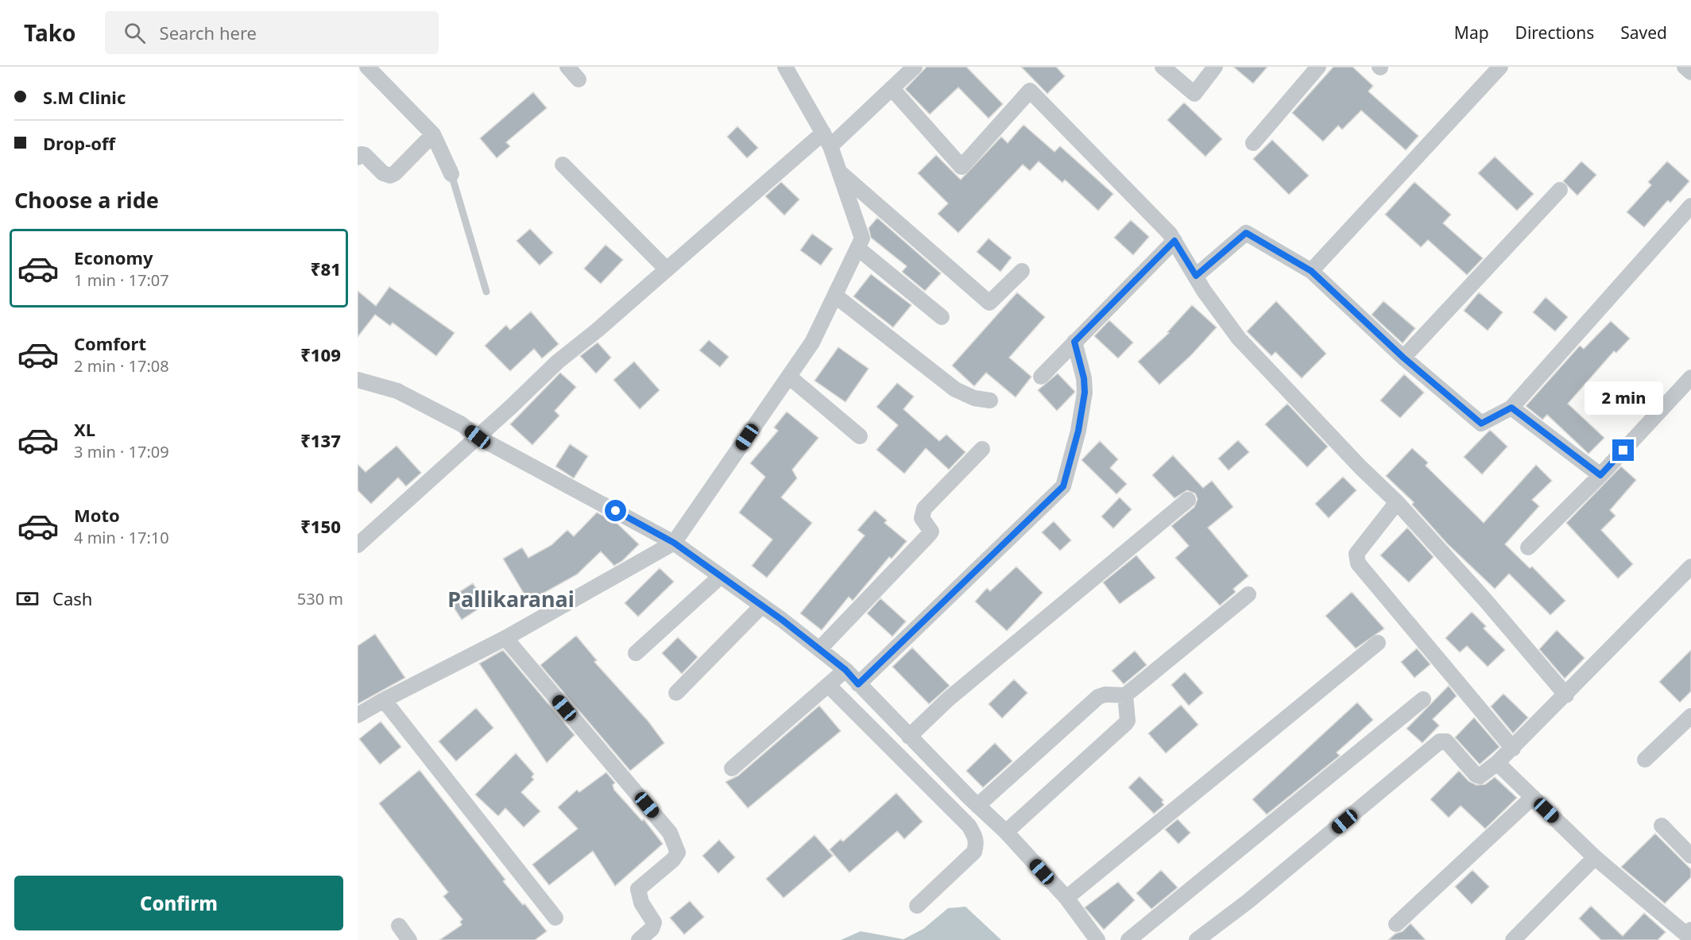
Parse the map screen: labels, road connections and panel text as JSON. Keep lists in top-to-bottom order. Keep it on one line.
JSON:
{"districts":["Pallikaranai"],"page":{"header":"Tako","search":"Search here","nav":["Map","Directions","Saved"],"banner":["S.M Clinic","Drop-off"],"heading":"Choose a ride","list":[{"name":"Economy","note":"1 min · 17:07","value":"₹81"},{"name":"Comfort","note":"2 min · 17:08","value":"₹109"},{"name":"XL","note":"3 min · 17:09","value":"₹137"},{"name":"Moto","note":"4 min · 17:10","value":"₹150"}],"bubble":"2 min","pay":["Cash","530 m"],"buttons":"Confirm"}}
